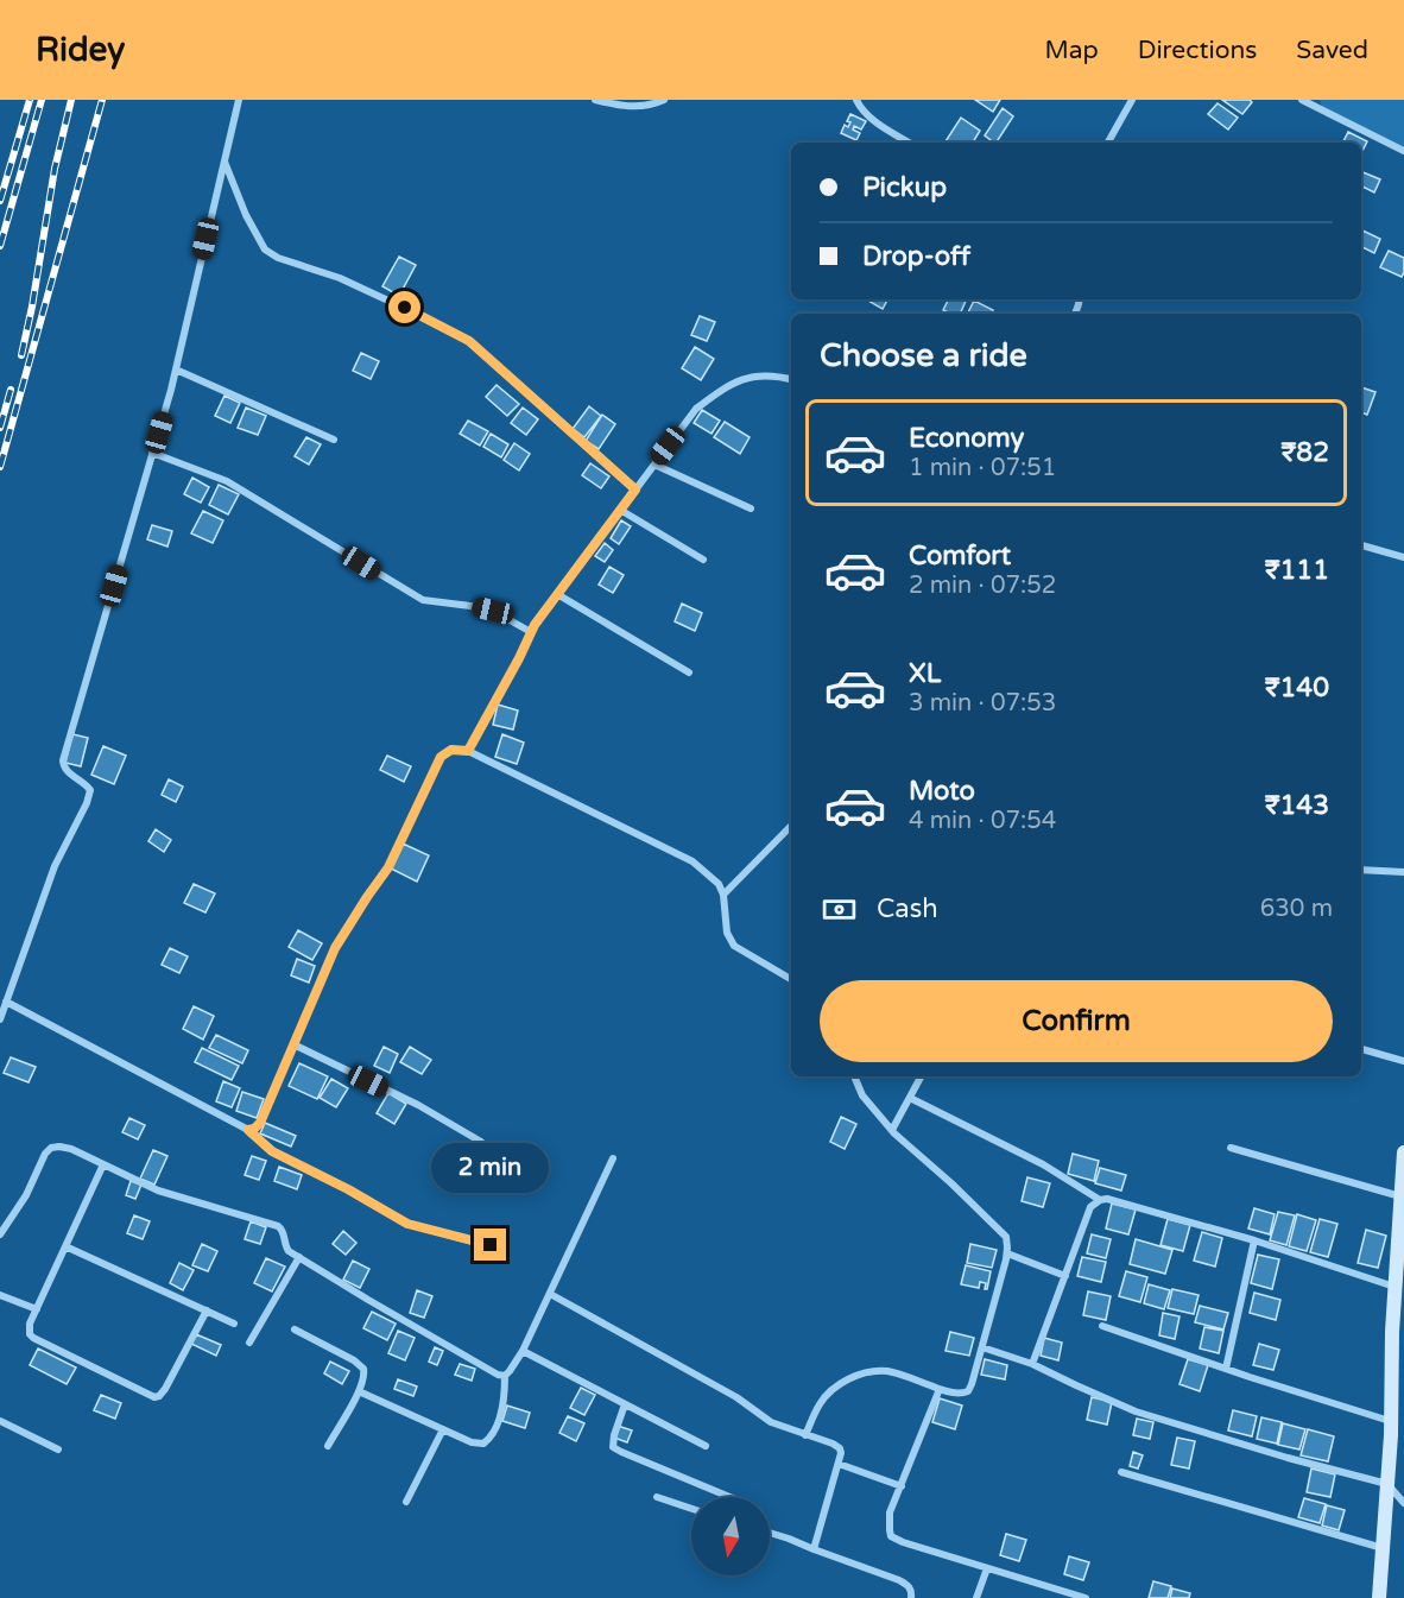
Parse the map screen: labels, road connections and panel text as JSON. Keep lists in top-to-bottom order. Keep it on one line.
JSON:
{"north":"bottom","page":{"header":"Ridey","nav":["Map","Directions","Saved"],"banner":["Pickup","Drop-off"],"heading":"Choose a ride","list":[{"name":"Economy","note":"1 min · 07:51","value":"₹82"},{"name":"Comfort","note":"2 min · 07:52","value":"₹111"},{"name":"XL","note":"3 min · 07:53","value":"₹140"},{"name":"Moto","note":"4 min · 07:54","value":"₹143"}],"pay":["Cash","630 m"],"buttons":"Confirm","bubble":"2 min"}}
